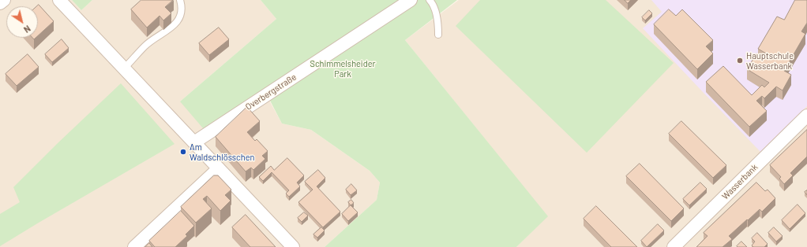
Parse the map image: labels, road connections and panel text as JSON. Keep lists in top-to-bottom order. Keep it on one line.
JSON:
{"streets":{"street":["Overbergstraße","Wasserbank"]},"parks":["Schimmelsheider Park"],"places":["Hauptschule Wasserbank","Am Waldschlösschen"],"north":"bottom right"}
